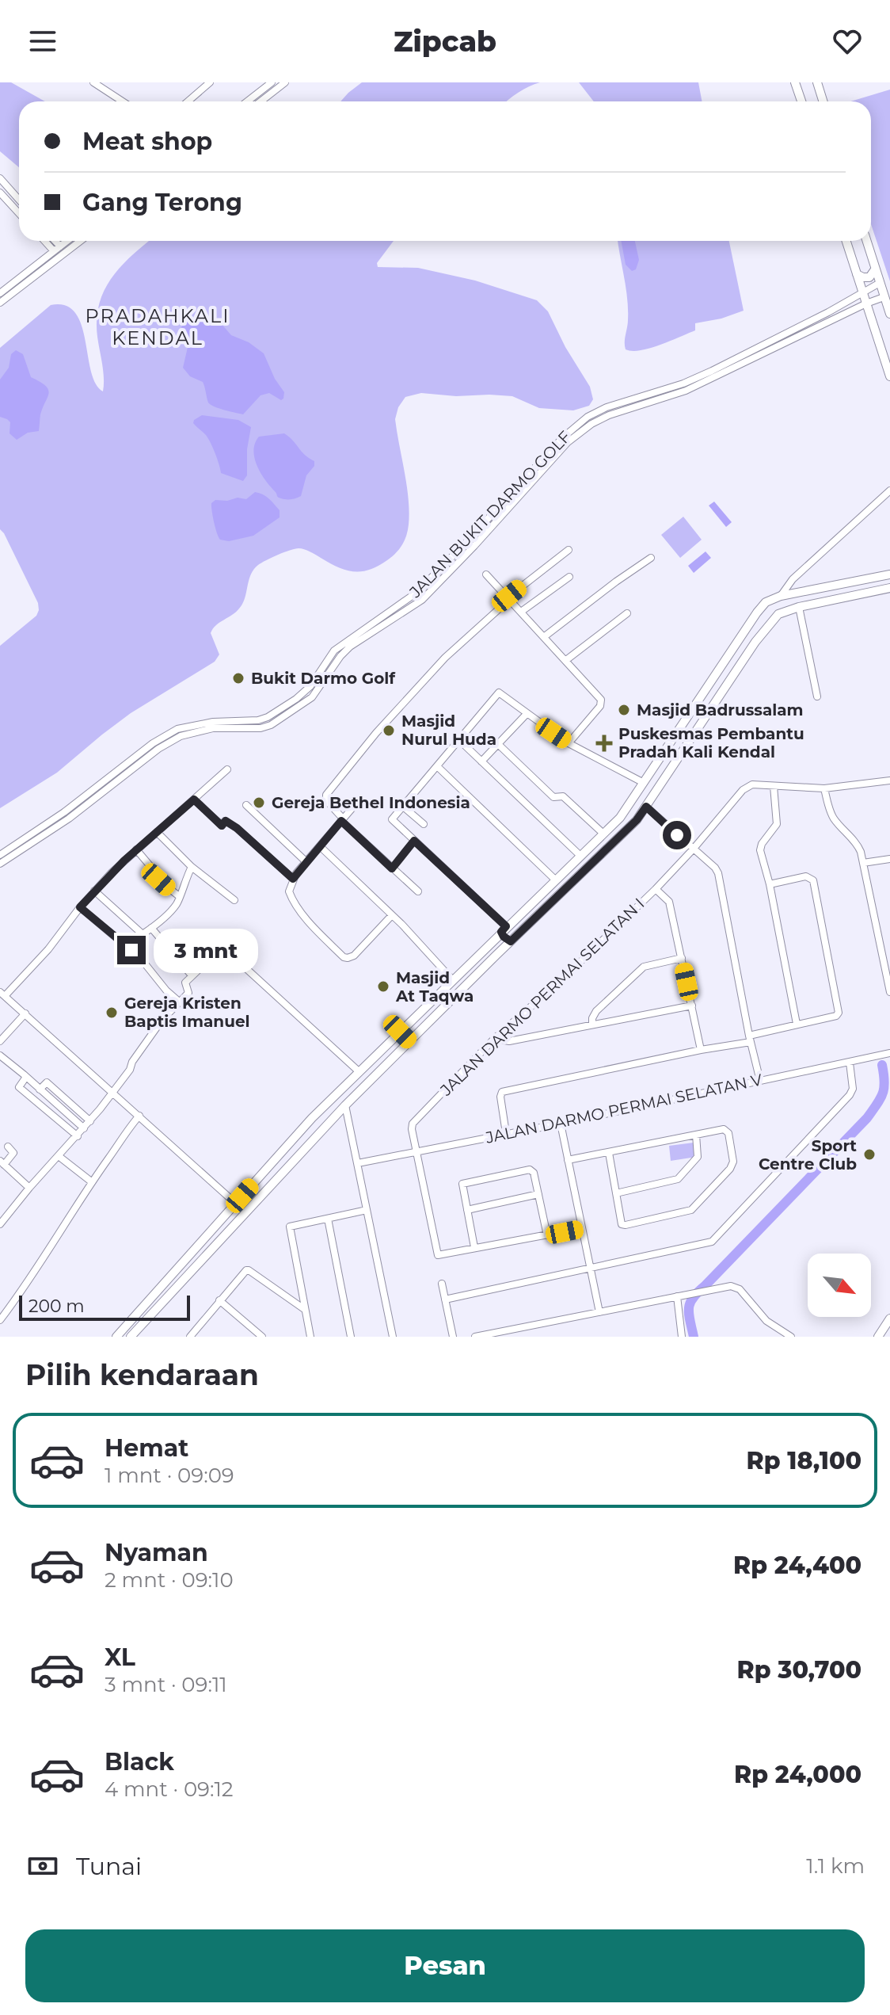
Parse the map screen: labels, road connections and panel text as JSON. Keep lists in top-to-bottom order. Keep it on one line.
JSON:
{"streets":{"street":["JALAN BUKIT DARMO GOLF","JALAN DARMO PERMAI SELATAN I","JALAN DARMO PERMAI SELATAN V"]},"crossings":[["JALAN DARMO PERMAI SELATAN I","JALAN DARMO PERMAI SELATAN V"]],"districts":["PRADAHKALI KENDAL"],"places":{"other":["Bukit Darmo Golf","Masjid Badrussalam","Masjid Nurul Huda","Gereja Bethel Indonesia","Masjid At Taqwa","Gereja Kristen Baptis Imanuel","Sport Centre Club"],"health":["Puskesmas Pembantu Pradah Kali Kendal"]},"scale_bar":"200 m","north":"bottom right","page":{"header":"Zipcab","banner":["Meat shop","Gang Terong"],"bubble":"3 mnt","scale":"200 m","heading":"Pilih kendaraan","list":[{"name":"Hemat","note":"1 mnt · 09:09","value":"Rp 18,100"},{"name":"Nyaman","note":"2 mnt · 09:10","value":"Rp 24,400"},{"name":"XL","note":"3 mnt · 09:11","value":"Rp 30,700"},{"name":"Black","note":"4 mnt · 09:12","value":"Rp 24,000"}],"pay":["Tunai","1.1 km"],"buttons":"Pesan"}}
